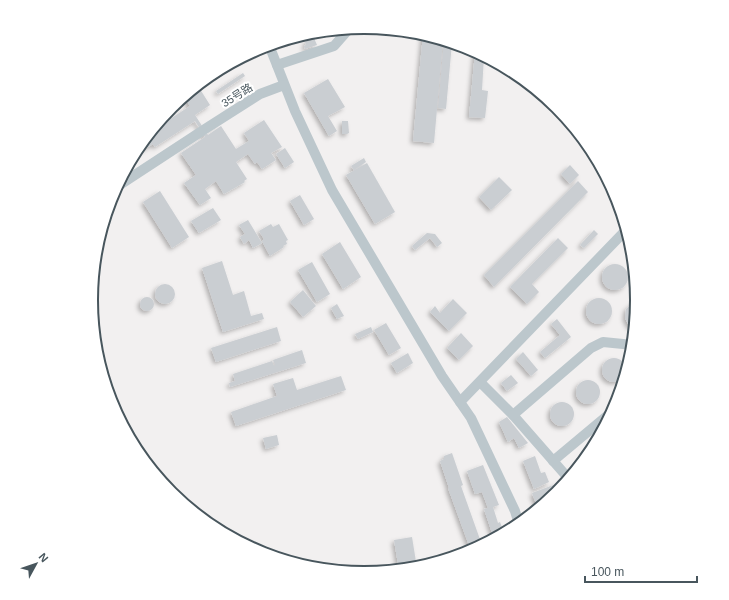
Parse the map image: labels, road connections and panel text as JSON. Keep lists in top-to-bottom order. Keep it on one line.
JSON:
{"streets":{"street":["35号路"]},"scale_bar":"100 m","north":"top right"}
